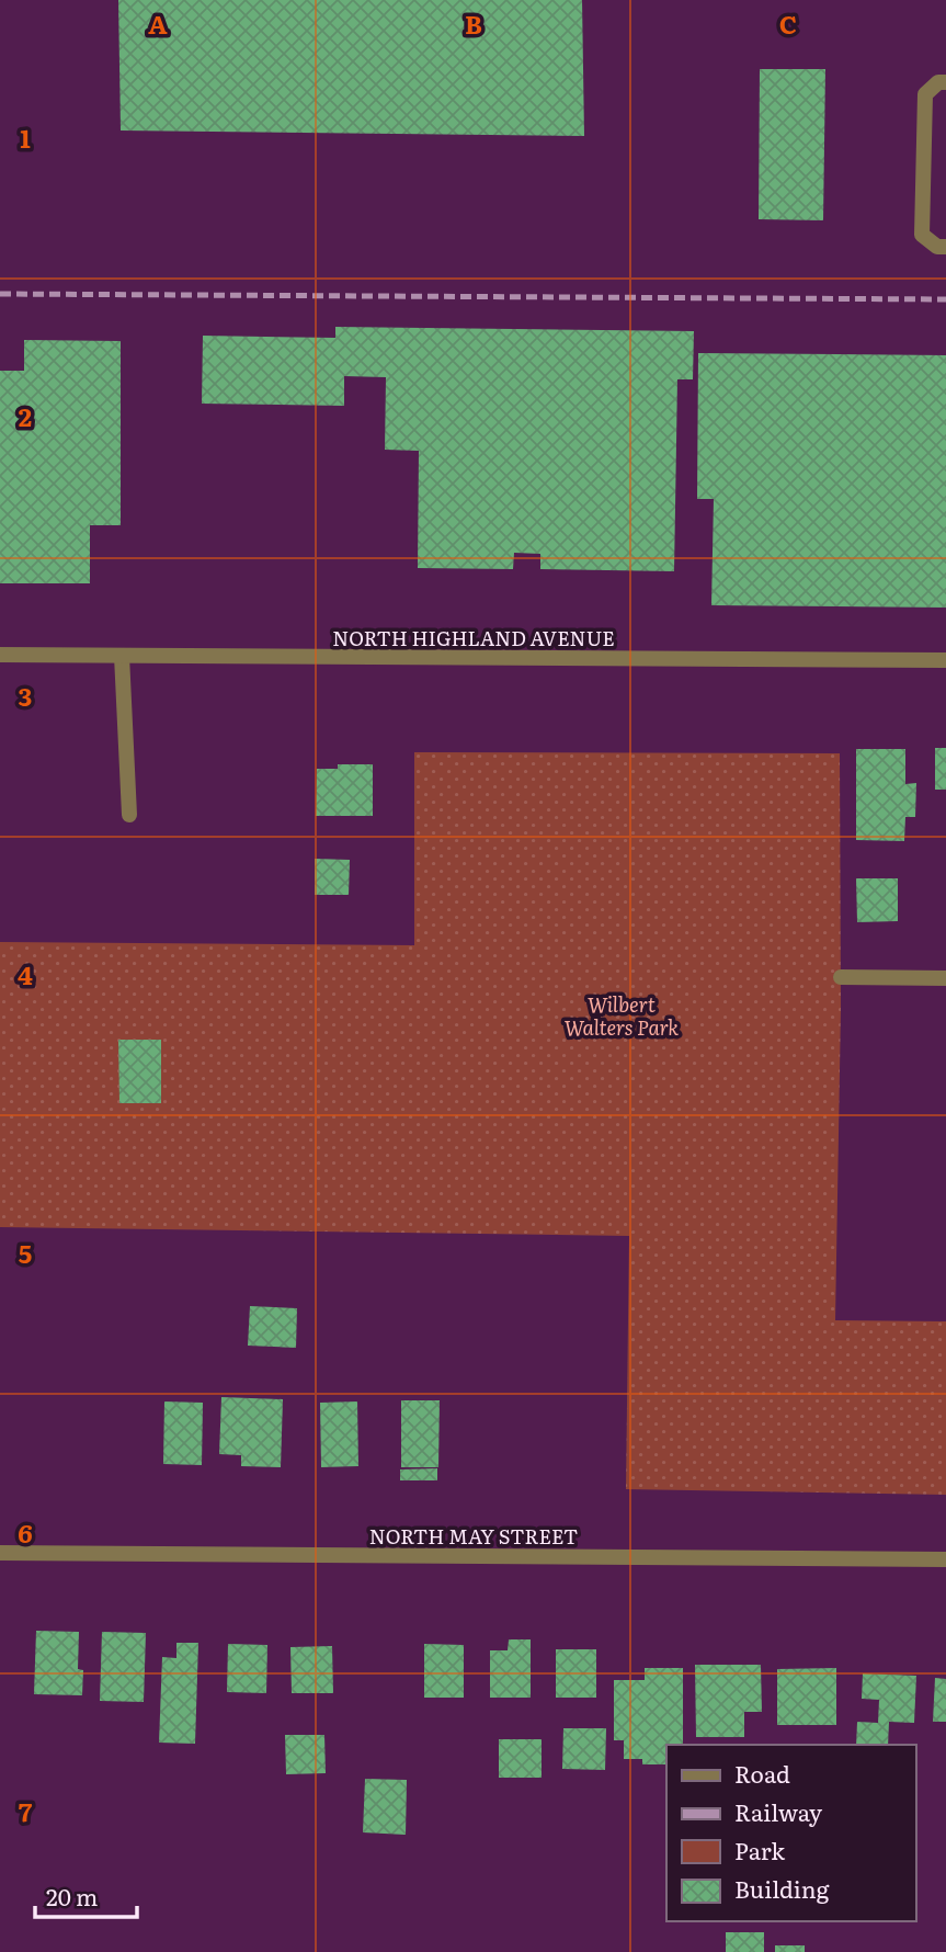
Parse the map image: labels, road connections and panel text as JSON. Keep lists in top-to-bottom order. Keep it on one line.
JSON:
{"streets":{"street":["NORTH HIGHLAND AVENUE","NORTH MAY STREET"]},"parks":["Wilbert Walters Park"],"legend":["Road","Railway","Park","Building"],"scale_bar":"20 m","grid":{"columns":["A","B","C"],"rows":["1","2","3","4","5","6","7"]}}
